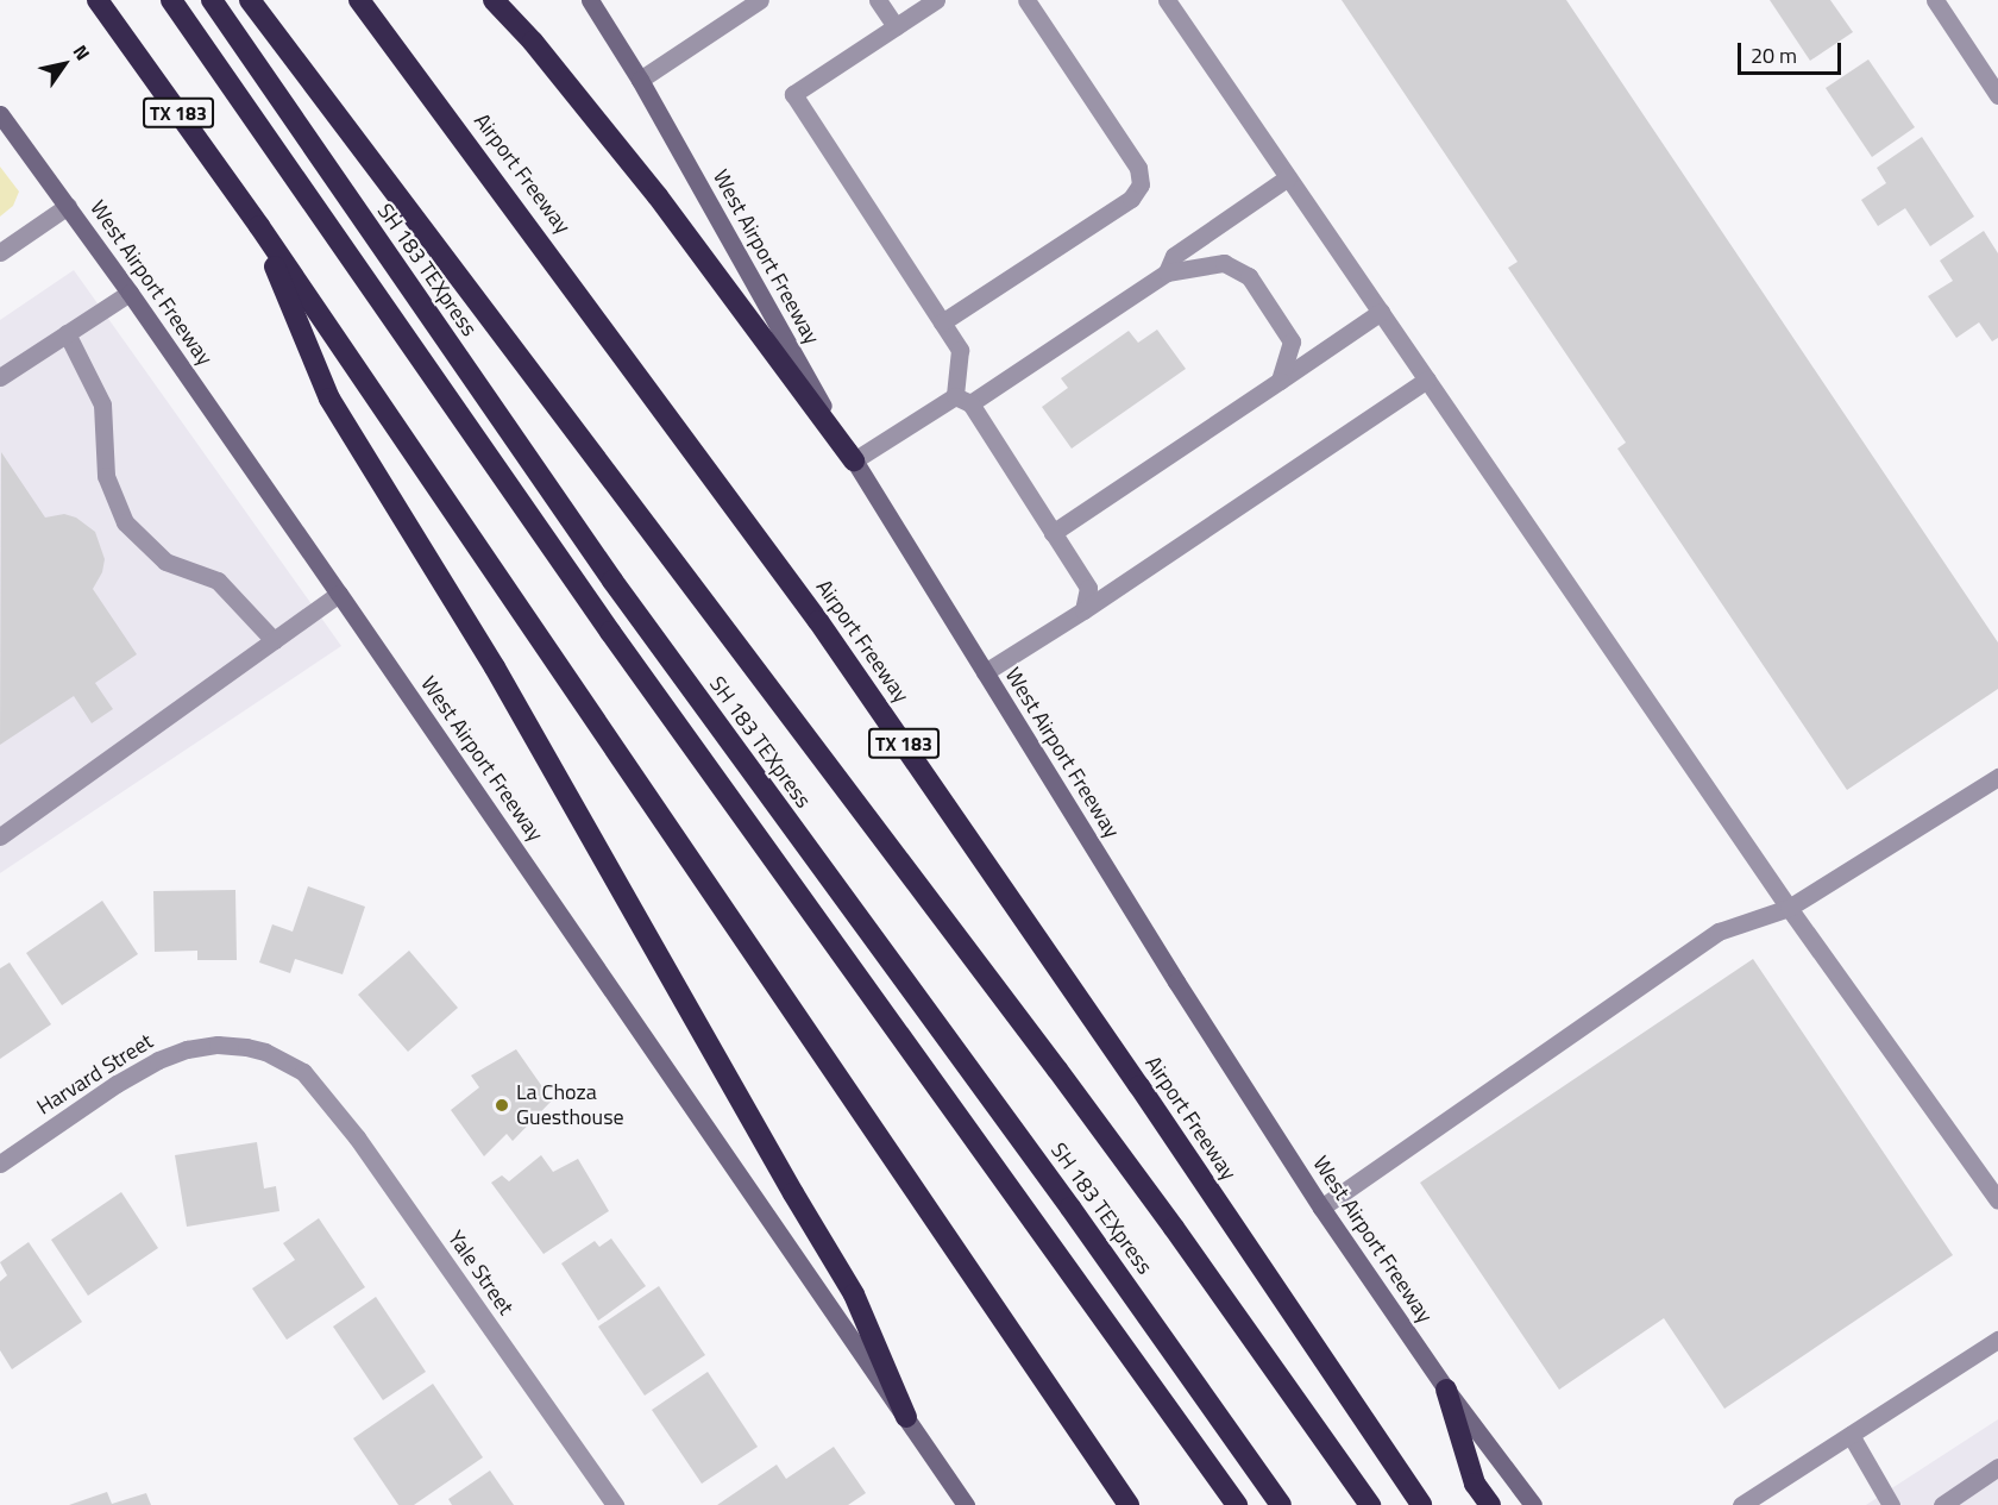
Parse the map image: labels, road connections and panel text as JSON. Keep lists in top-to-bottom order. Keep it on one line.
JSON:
{"streets":{"highway":["TX 183","Airport Freeway","SH 183 TEXpress"],"main road":["West Airport Freeway"],"street":["Harvard Street","Yale Street"]},"crossings":[["Harvard Street","Yale Street"]],"places":["La Choza Guesthouse"],"scale_bar":"20 m","north":"top right"}
